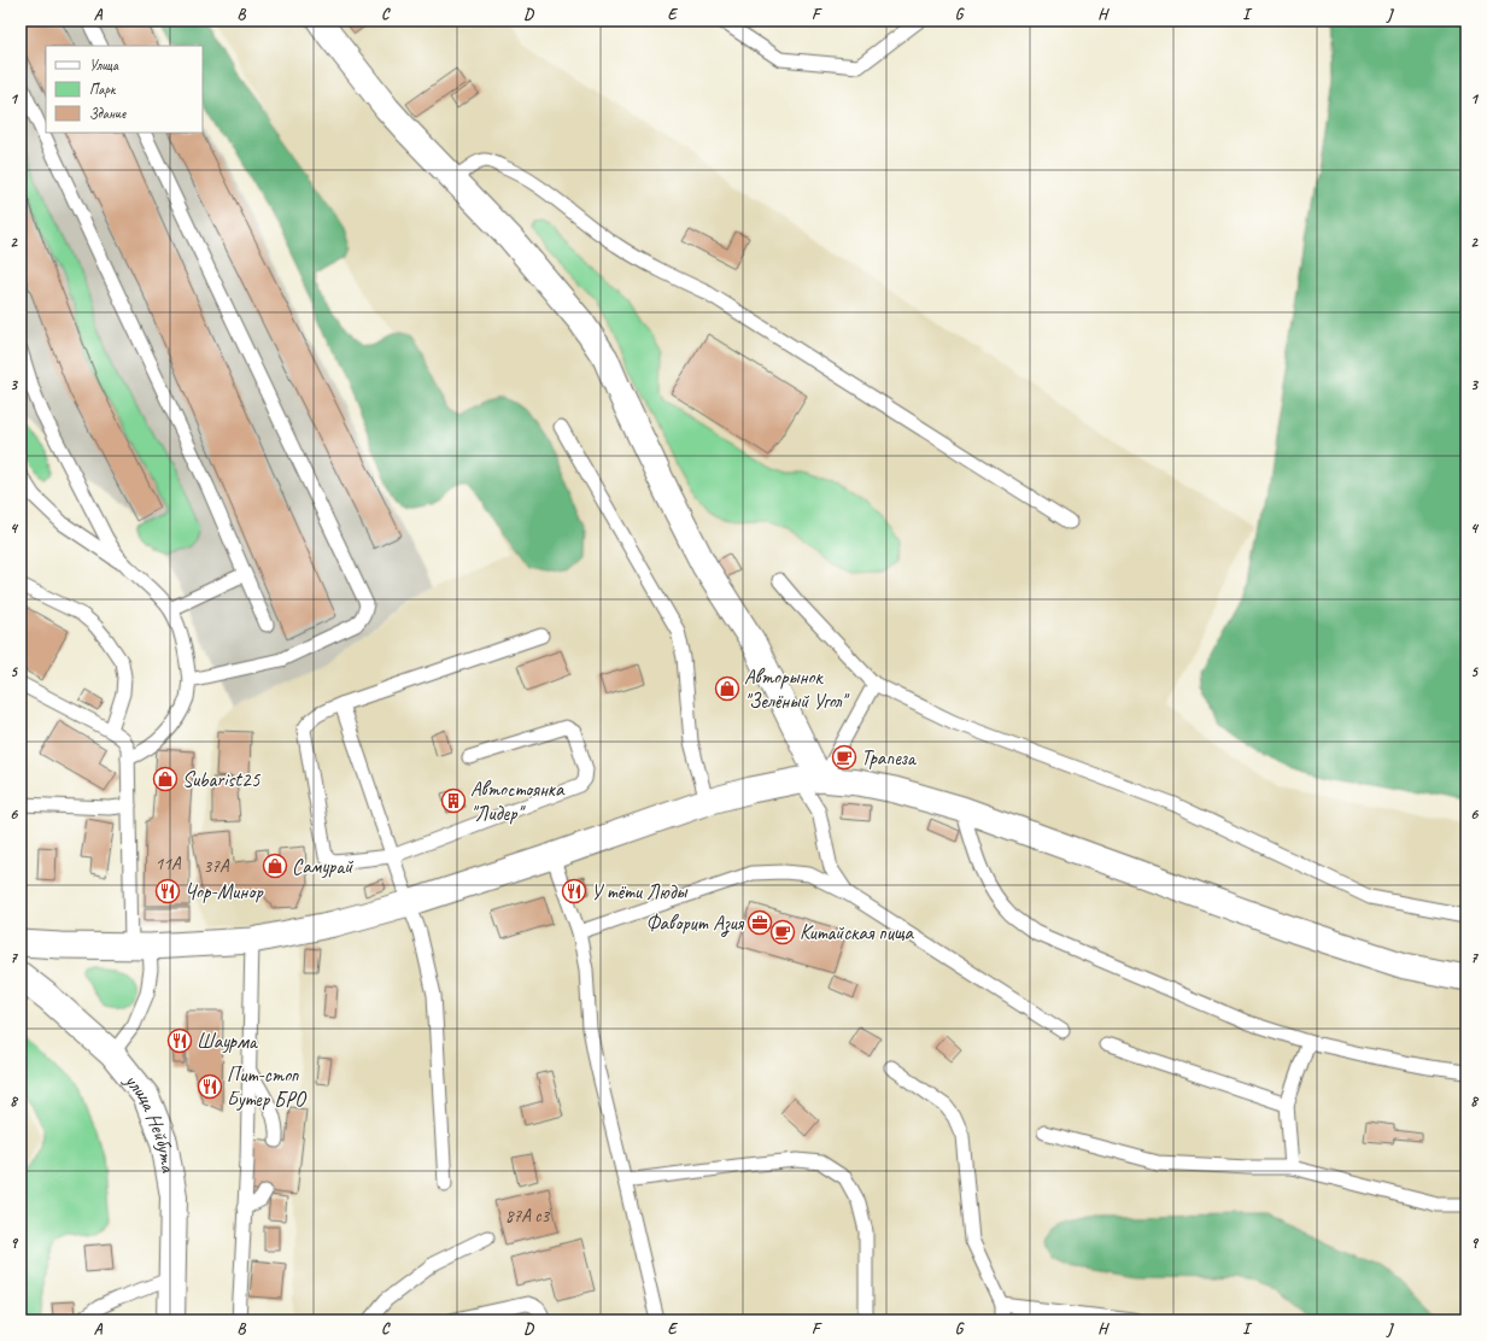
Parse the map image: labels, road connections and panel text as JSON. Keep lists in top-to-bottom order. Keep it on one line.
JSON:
{"streets":{"main road":["улица Нейбута"]},"places":{"shop":["Авторынок \"Зелёный Угол\"","Subarist25","Самурай"],"cafe":["Трапеза","Китайская пища"],"building":["Автостоянка \"Лидер\""],"restaurant":["Чор-Минор","У тёти Люды","Шаурма","Пит-стоп Бутер БРО"],"office":["Фаворит Азия"]},"house_numbers":["11А","37А","87А с3"],"legend":["Улица","Парк","Здание"],"grid":{"columns":["A","B","C","D","E","F","G","H","I","J"],"rows":["1","2","3","4","5","6","7","8","9"]}}
